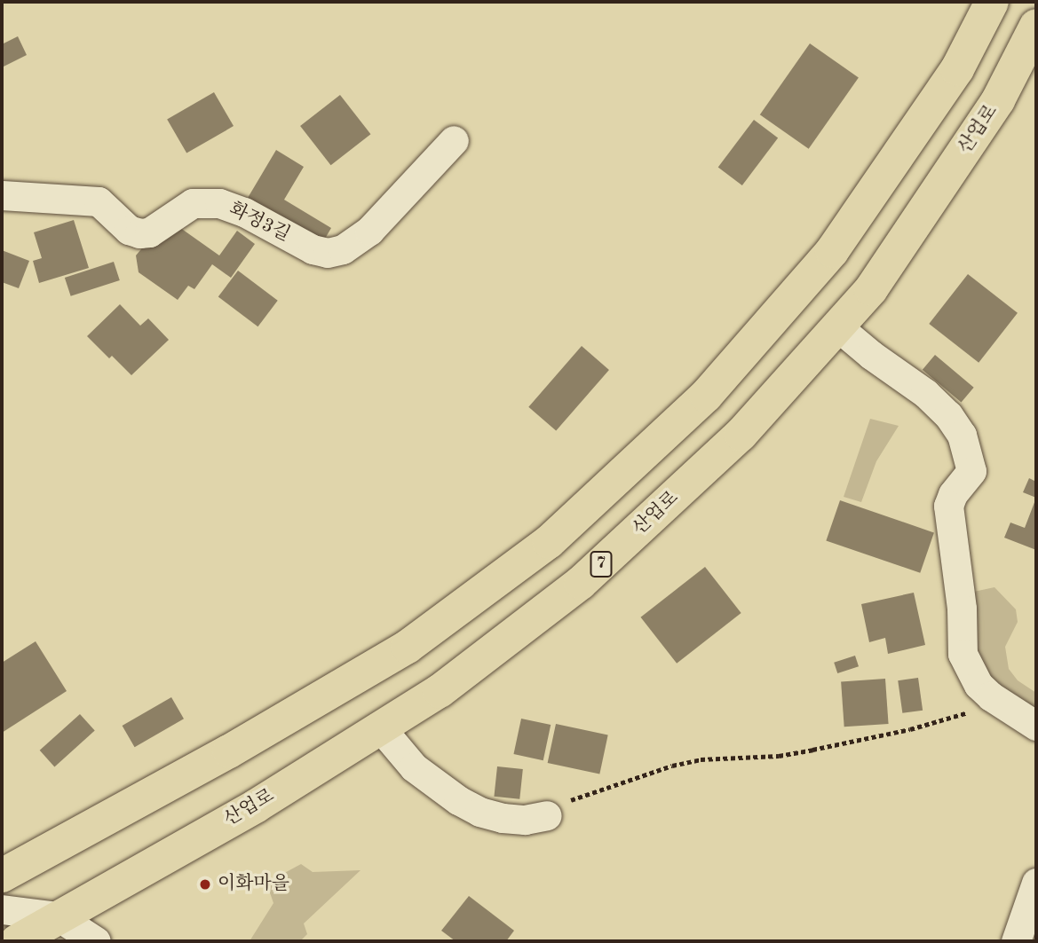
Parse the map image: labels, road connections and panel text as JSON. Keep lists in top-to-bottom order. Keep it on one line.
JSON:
{"streets":{"main road":["산업로","7"],"street":["화정3길"]},"places":["이화마을"]}
